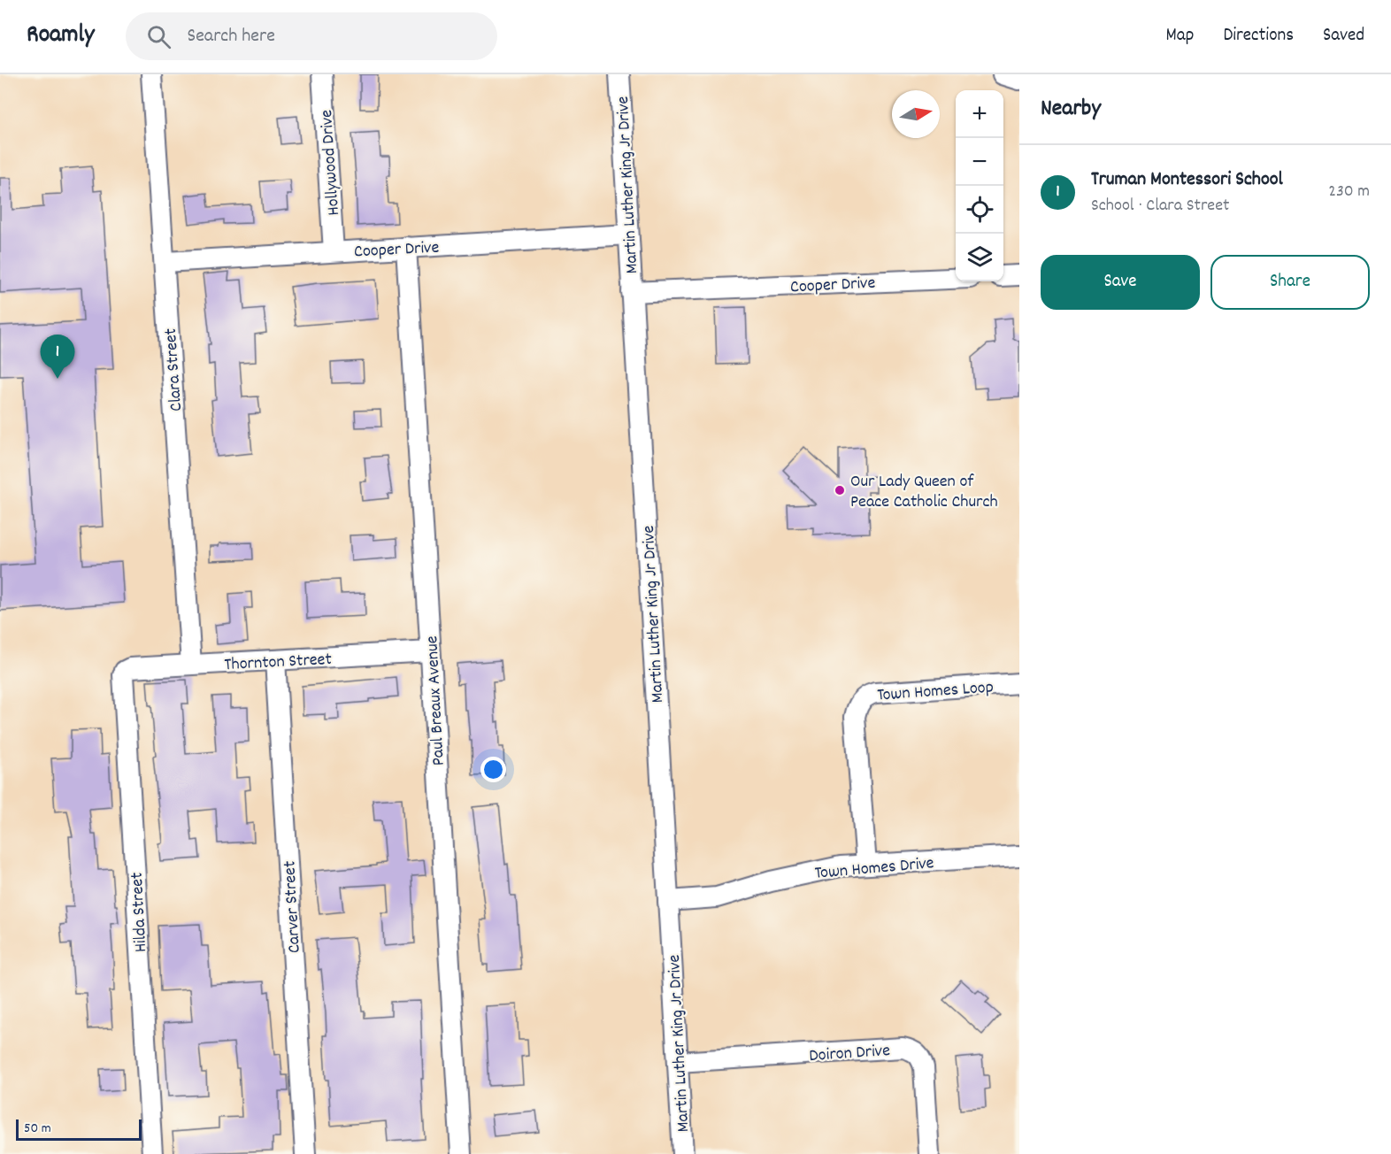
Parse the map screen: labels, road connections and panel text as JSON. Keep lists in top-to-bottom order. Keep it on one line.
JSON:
{"streets":{"street":["Hollywood Drive","Martin Luther King Jr Drive","Cooper Drive","Clara Street","Thornton Street","Town Homes Loop","Paul Breaux Avenue","Town Homes Drive","Carver Street","Hilda Street","Doiron Drive"]},"crossings":[["Hollywood Drive","Cooper Drive"],["Martin Luther King Jr Drive","Cooper Drive"],["Martin Luther King Jr Drive","Town Homes Drive"],["Martin Luther King Jr Drive","Doiron Drive"],["Cooper Drive","Clara Street"],["Cooper Drive","Paul Breaux Avenue"],["Clara Street","Thornton Street"],["Thornton Street","Paul Breaux Avenue"],["Thornton Street","Carver Street"],["Thornton Street","Hilda Street"],["Town Homes Loop","Town Homes Drive"]],"places":["Our Lady Queen of Peace Catholic Church"],"scale_bar":"50 m","north":"right","page":{"header":"Roamly","search":"Search here","nav":["Map","Directions","Saved"],"heading":"Nearby","map_buttons":["+","−"],"list":[{"mark":"1","name":"Truman Montessori School","note":"School · Clara Street","value":"230 m"}],"buttons":["Save","Share"],"pins":"1","scale":"50 m"}}
